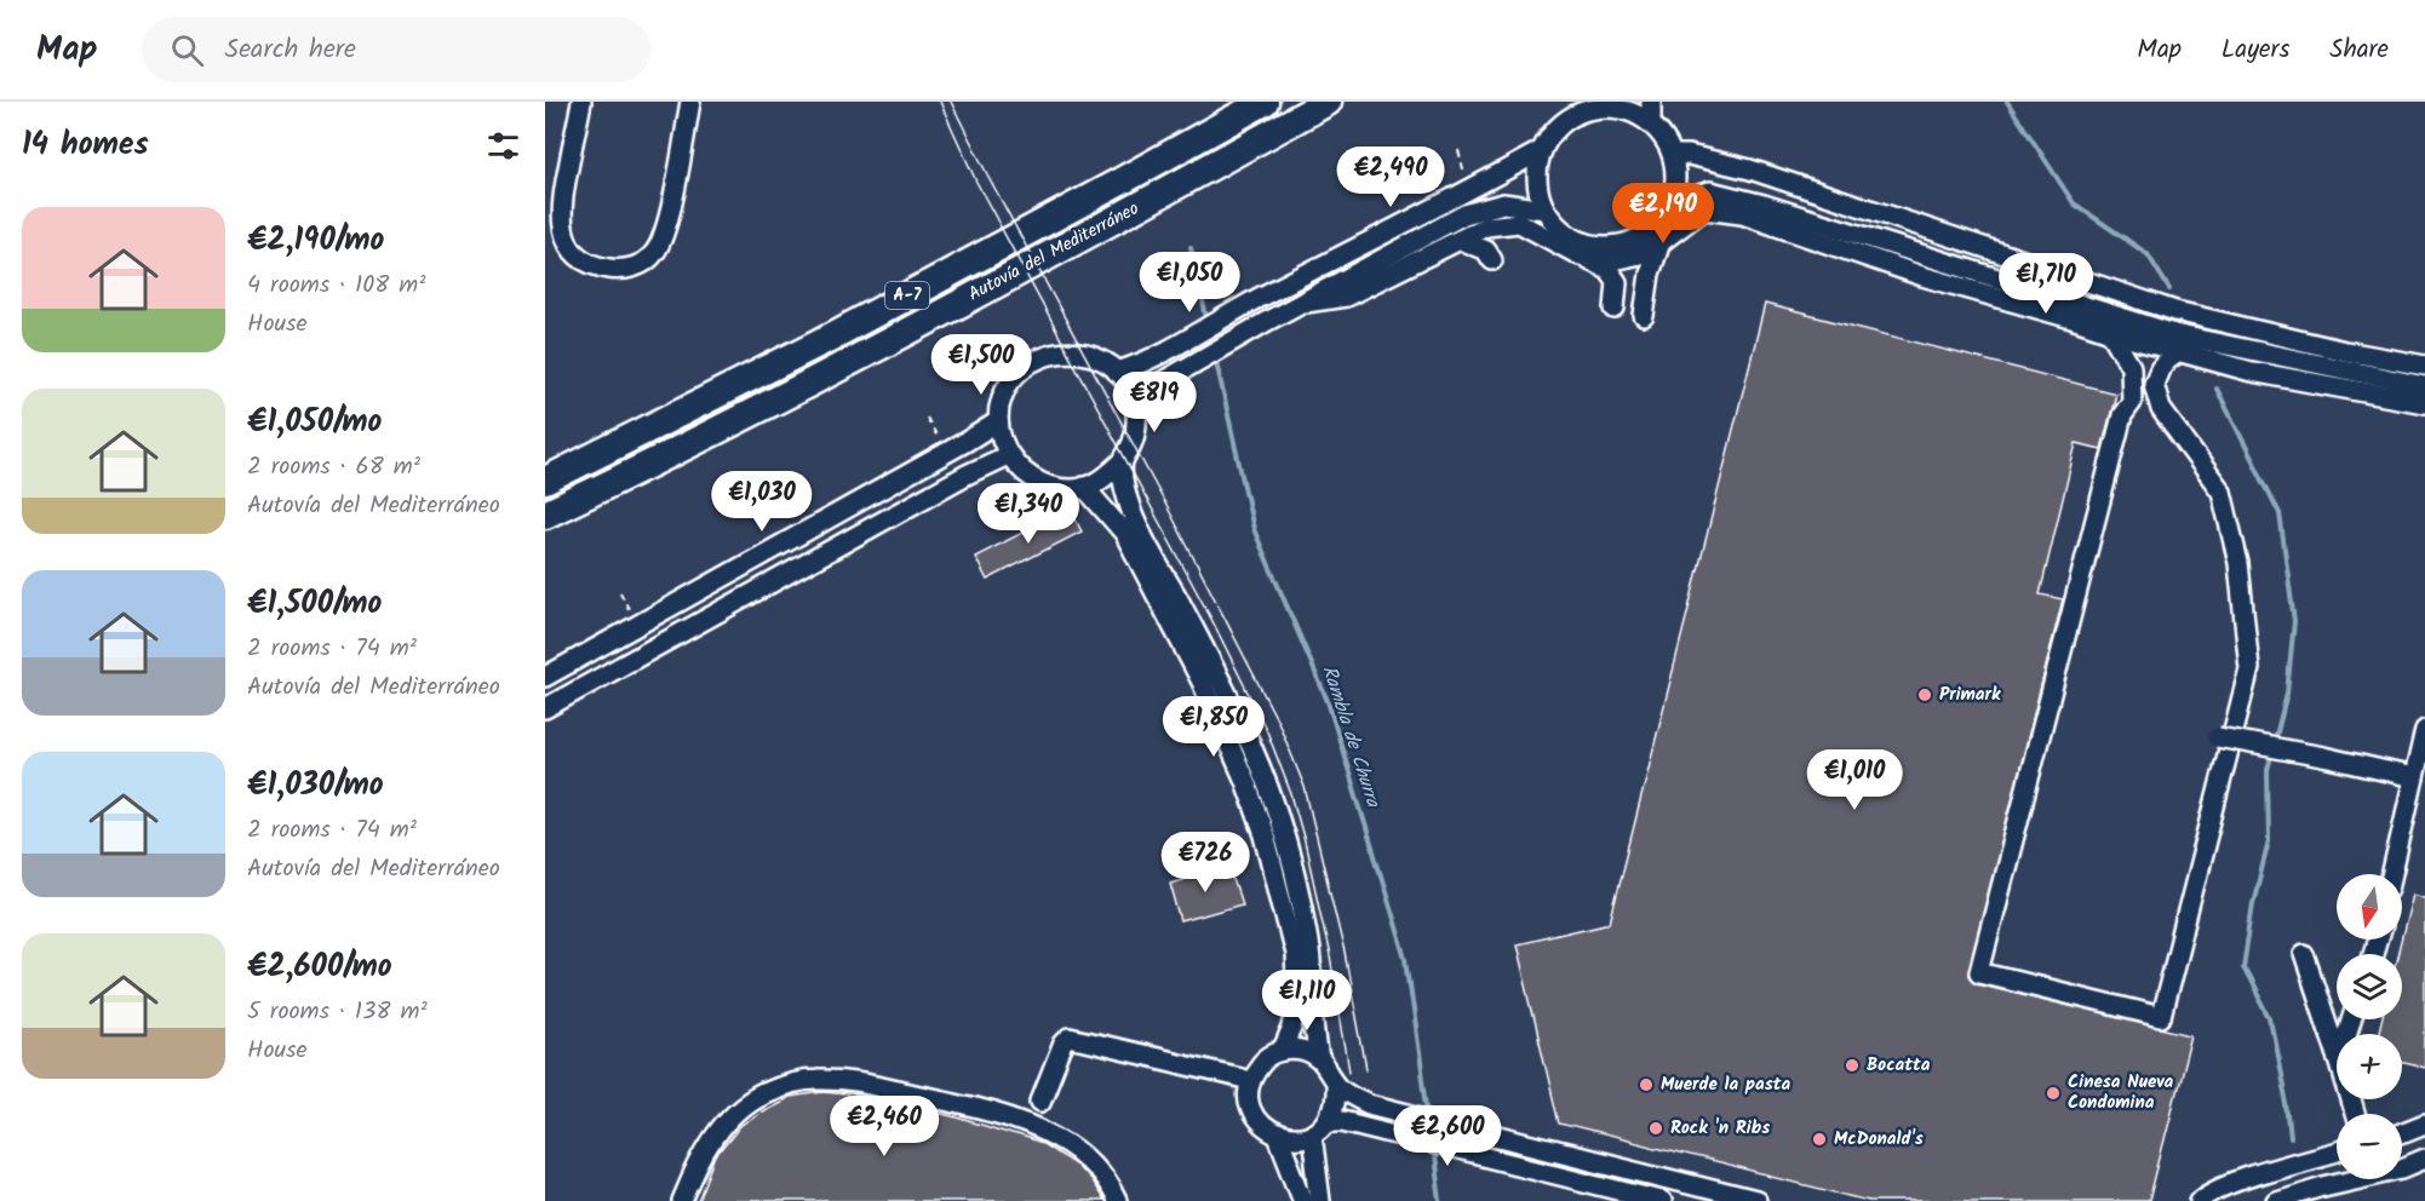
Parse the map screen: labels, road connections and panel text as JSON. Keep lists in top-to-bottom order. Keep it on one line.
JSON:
{"streets":{"highway":["Autovía del Mediterráneo","A-7"]},"water":["Rambla de Churra"],"places":["Primark","Bocatta","Muerde la pasta","Cinesa Nueva Condomina","Rock 'n Ribs","McDonald's"],"north":"bottom","page":{"header":"Map","search":"Search here","nav":["Map","Layers","Share"],"heading":"14 homes","price":["€2,490","€2,190","€1,050","€1,710","€1,500","€819","€1,030","€1,340","€1,850","€1,010","€726","€1,110","€2,460","€2,600"],"list":[{"name":"€2,190/mo","note":"4 rooms · 108 m² · House"},{"name":"€1,050/mo","note":"2 rooms · 68 m² · Autovía del Mediterráneo"},{"name":"€1,500/mo","note":"2 rooms · 74 m² · Autovía del Mediterráneo"},{"name":"€1,030/mo","note":"2 rooms · 74 m² · Autovía del Mediterráneo"},{"name":"€2,600/mo","note":"5 rooms · 138 m² · House"}],"map_buttons":["+","−"]}}
